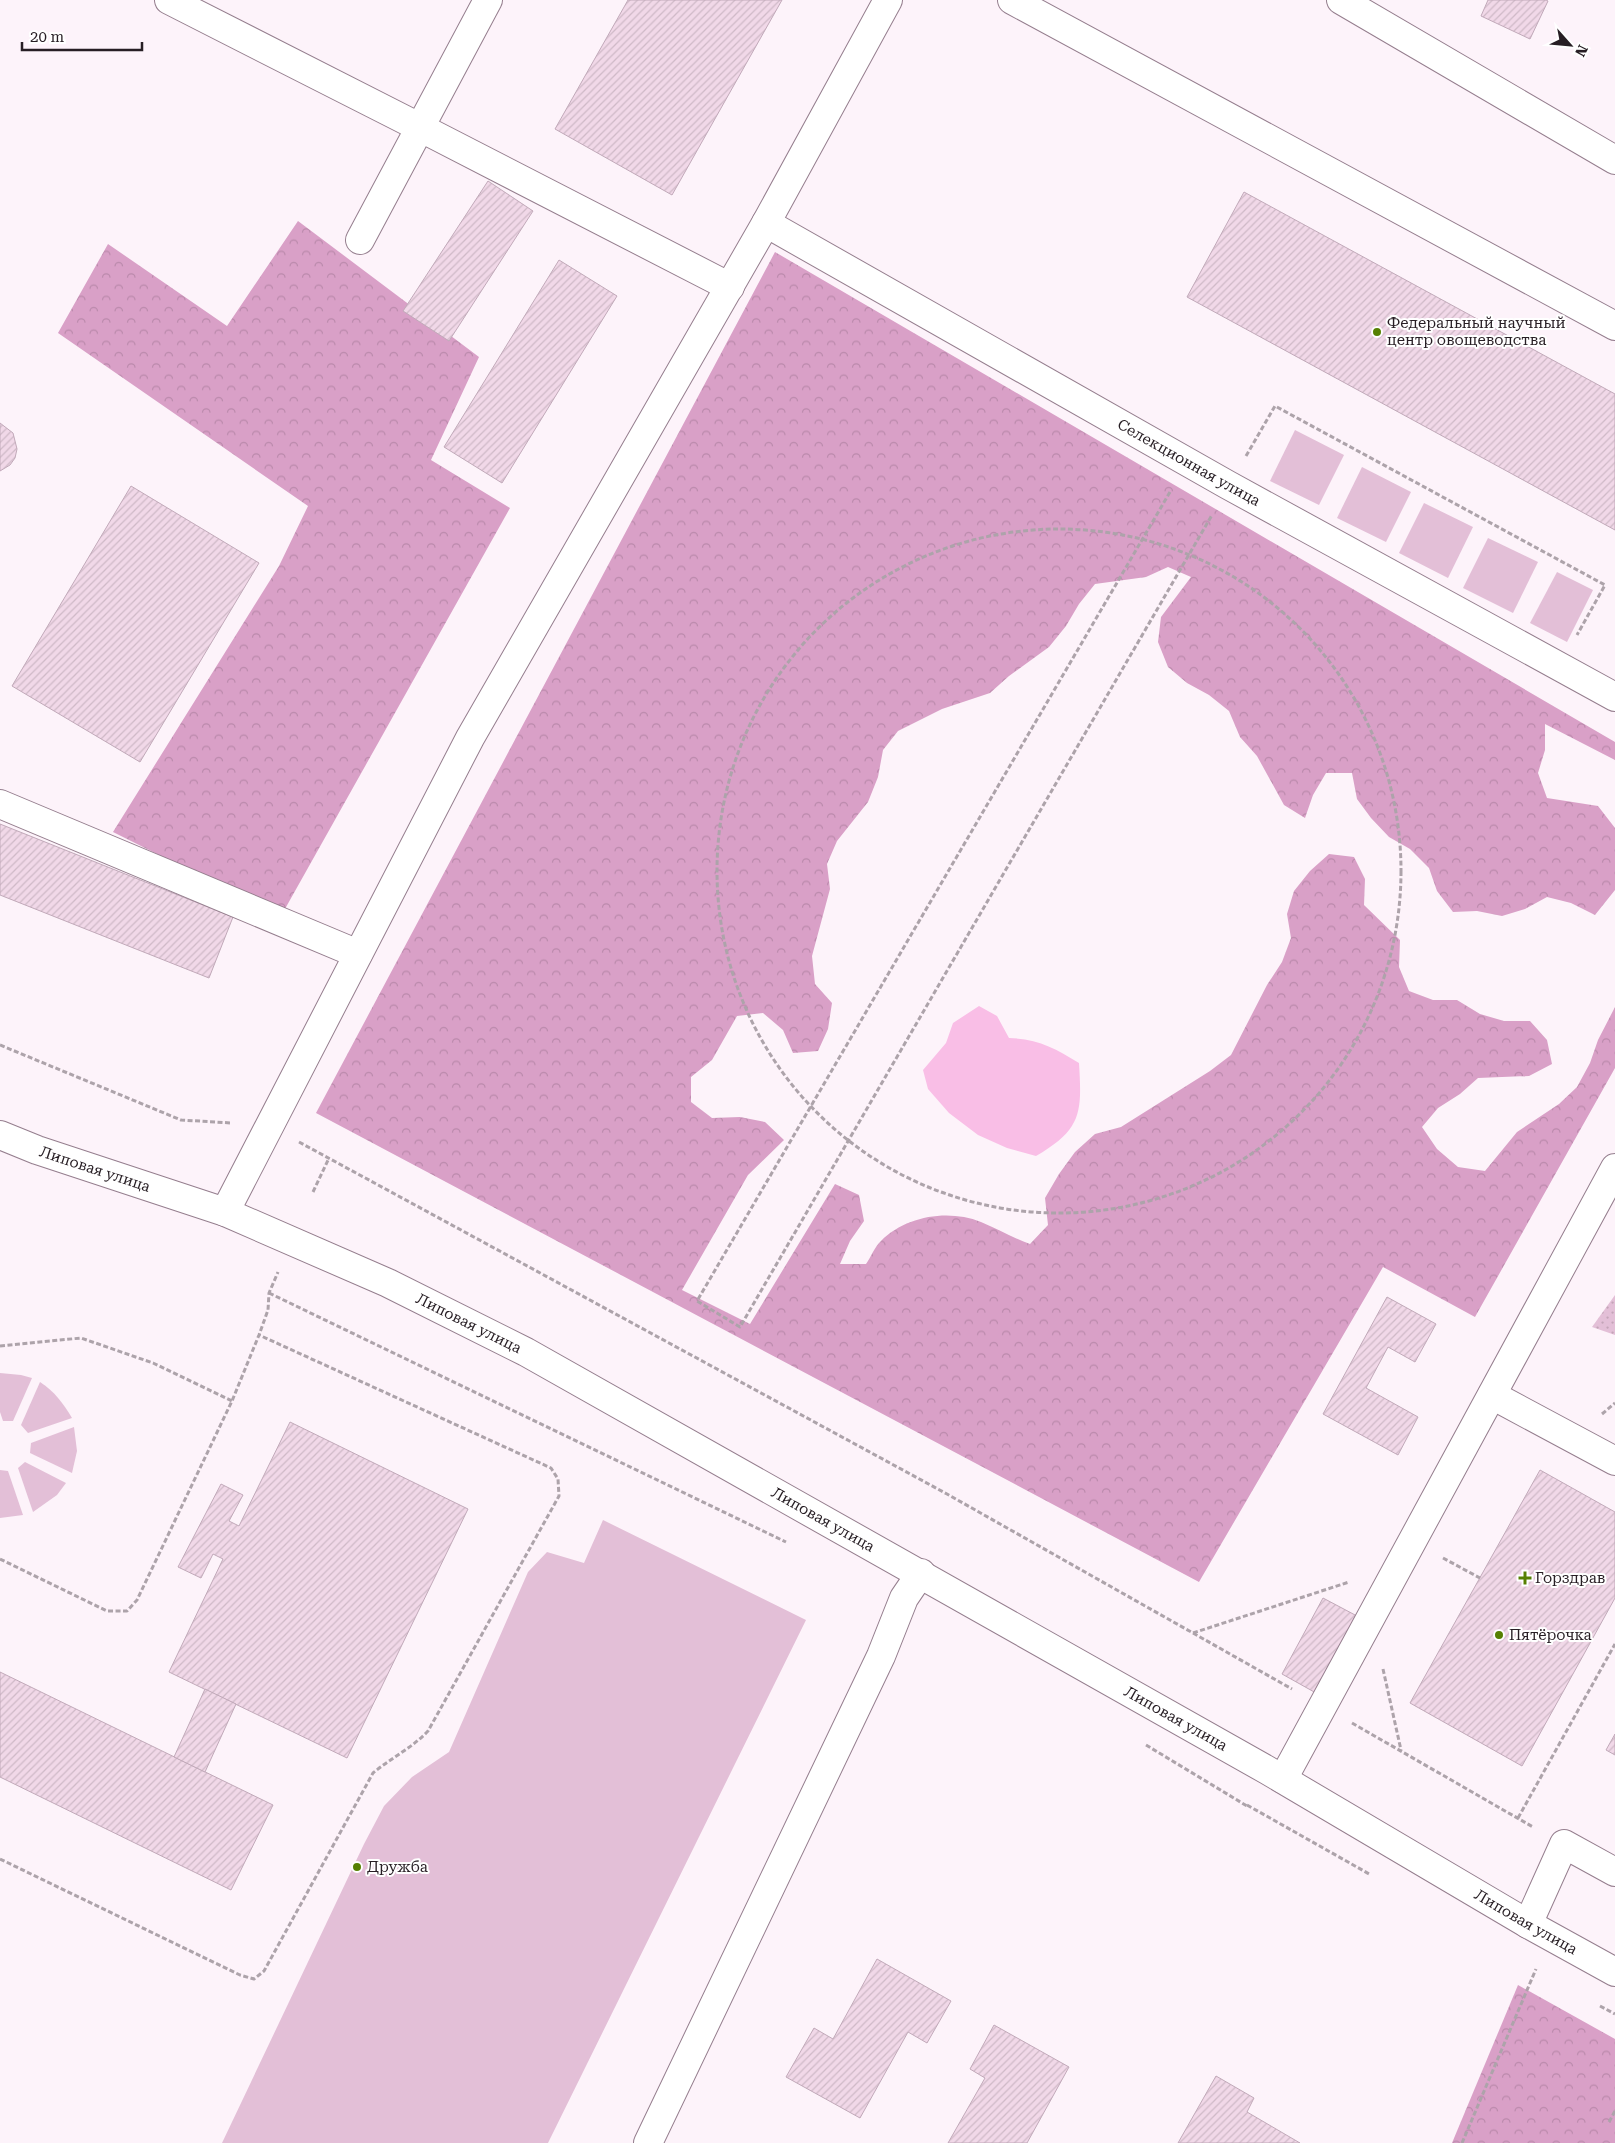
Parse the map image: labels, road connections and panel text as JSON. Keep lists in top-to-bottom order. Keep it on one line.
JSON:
{"streets":{"street":["Селекционная улица","Липовая улица"]},"places":{"other":["Федеральный научный центр овощеводства","Пятёрочка","Дружба"],"health":["Горздрав"]},"scale_bar":"20 m","north":"bottom right"}
